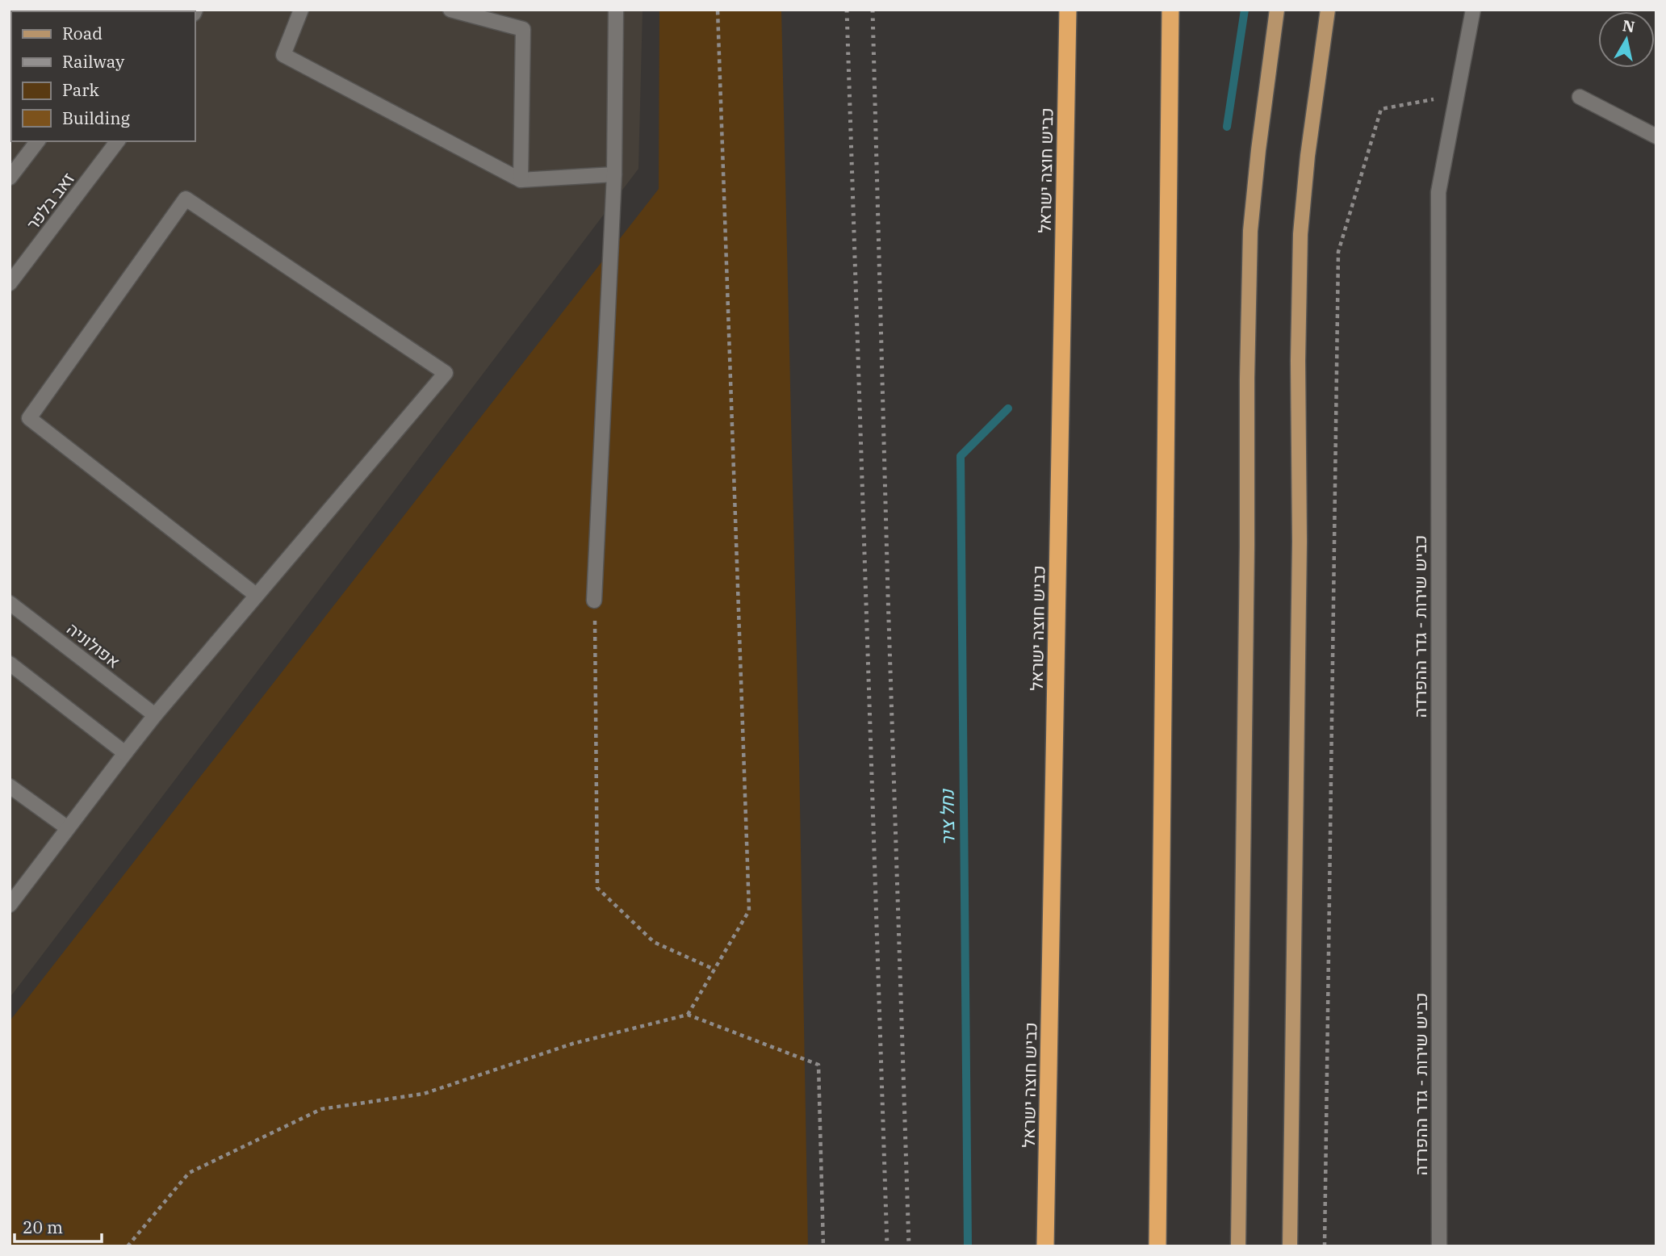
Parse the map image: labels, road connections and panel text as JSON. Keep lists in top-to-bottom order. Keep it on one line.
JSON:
{"streets":{"highway":["כביש חוצה ישראל"],"street":["זאב בלפר","כביש שירות - גדר ההפרדה","אפולוניה"]},"water":["נחל ציר"],"legend":["Road","Railway","Park","Building"],"scale_bar":"20 m","north":"top"}
